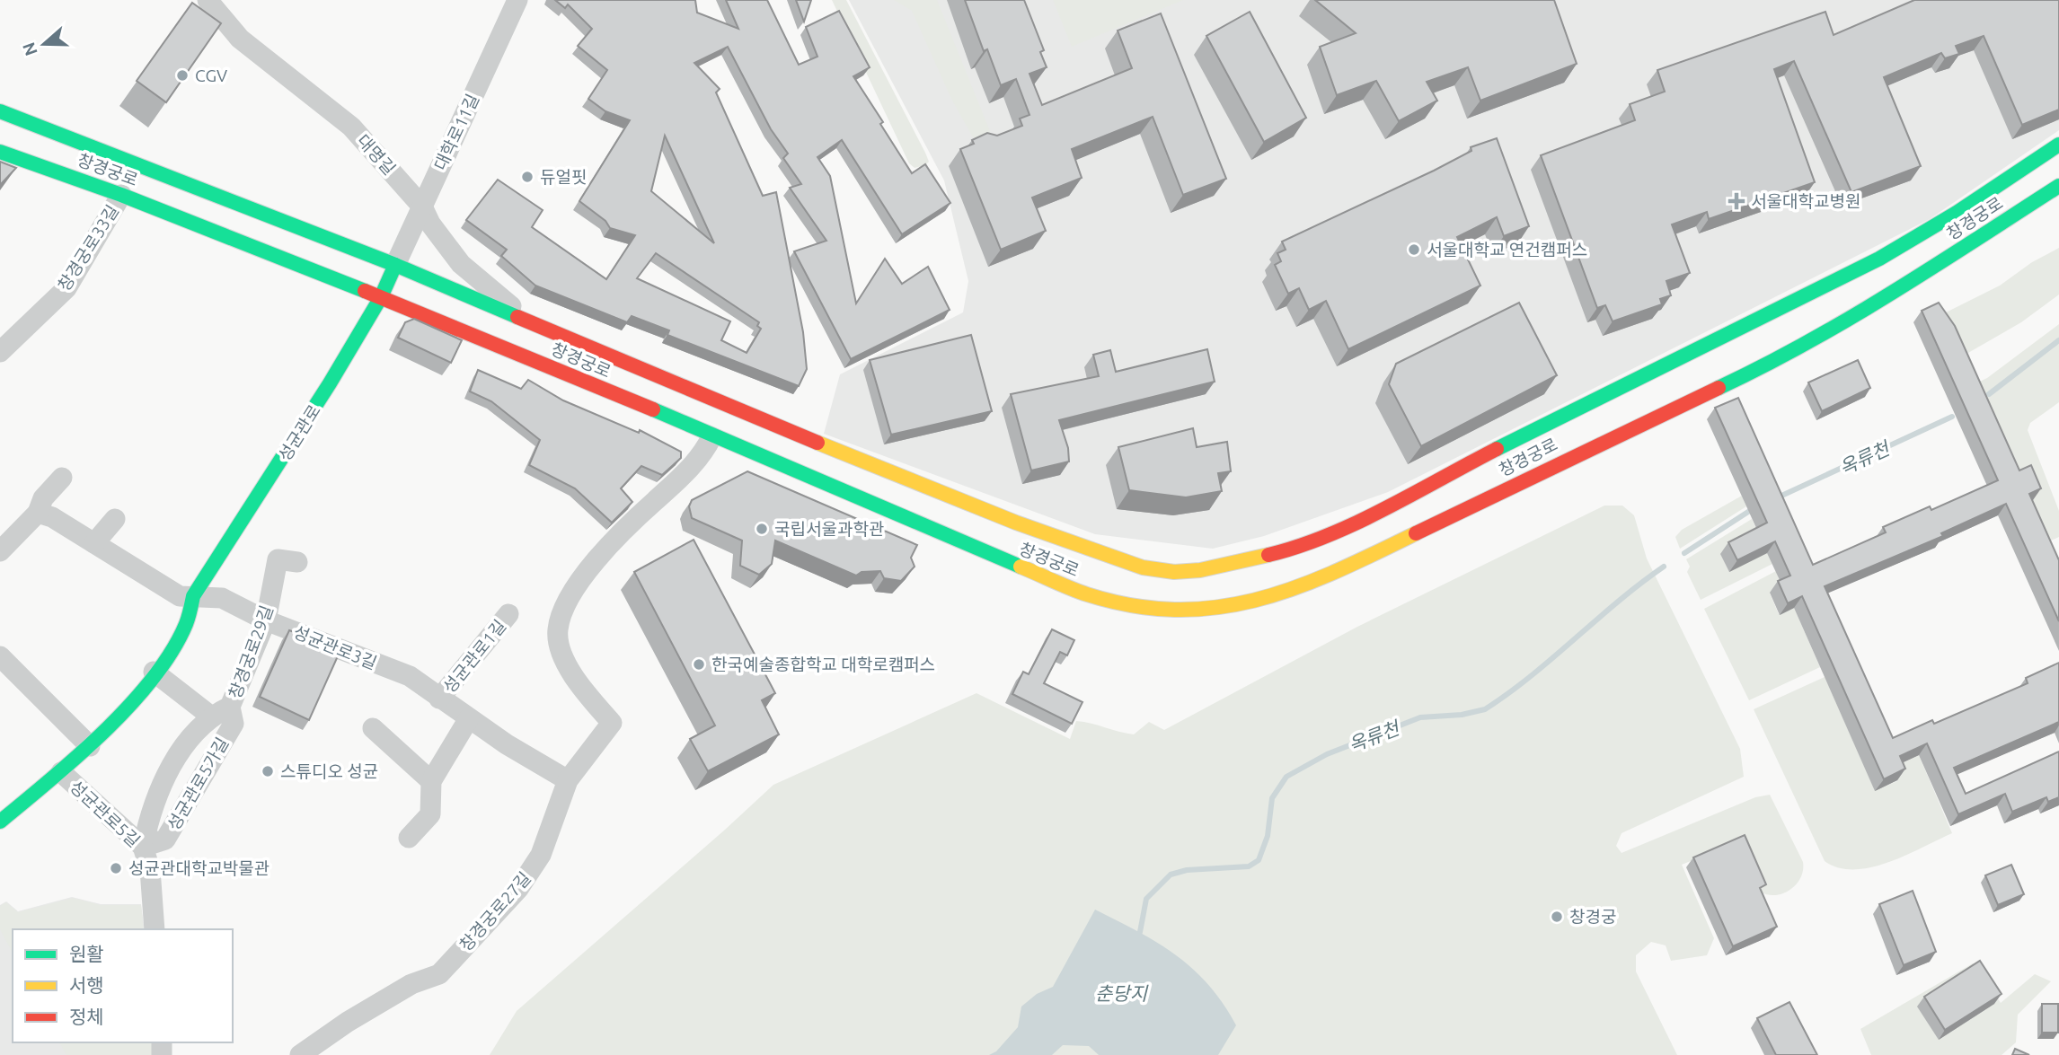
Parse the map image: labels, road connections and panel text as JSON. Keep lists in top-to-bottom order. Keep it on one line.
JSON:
{"streets":{"main road":["창경궁로","성균관로"],"street":["대학로11길","대명길","창경궁로33길","성균관로3길","창경궁로29길","성균관로1길","성균관로5가길","성균관로5길","창경궁로27길"]},"crossings":[["대학로11길","대명길"],["대학로11길","창경궁로"],["대학로11길","성균관로"],["대명길","창경궁로"],["창경궁로","창경궁로33길"],["창경궁로","성균관로"],["창경궁로","창경궁로27길"],["성균관로","성균관로3길"],["성균관로","성균관로5길"],["성균관로3길","창경궁로29길"],["성균관로3길","성균관로1길"],["성균관로3길","창경궁로27길"],["창경궁로29길","성균관로5가길"],["창경궁로29길","성균관로5길"],["성균관로5가길","성균관로5길"]],"water":["옥류천","춘당지"],"places":{"other":["CGV","듀얼핏","서울대학교 연건캠퍼스","국립서울과학관","한국예술종합학교 대학로캠퍼스","스튜디오 성균","성균관대학교박물관","창경궁"],"health":["서울대학교병원"]},"legend":["원활","서행","정체"],"north":"left"}
